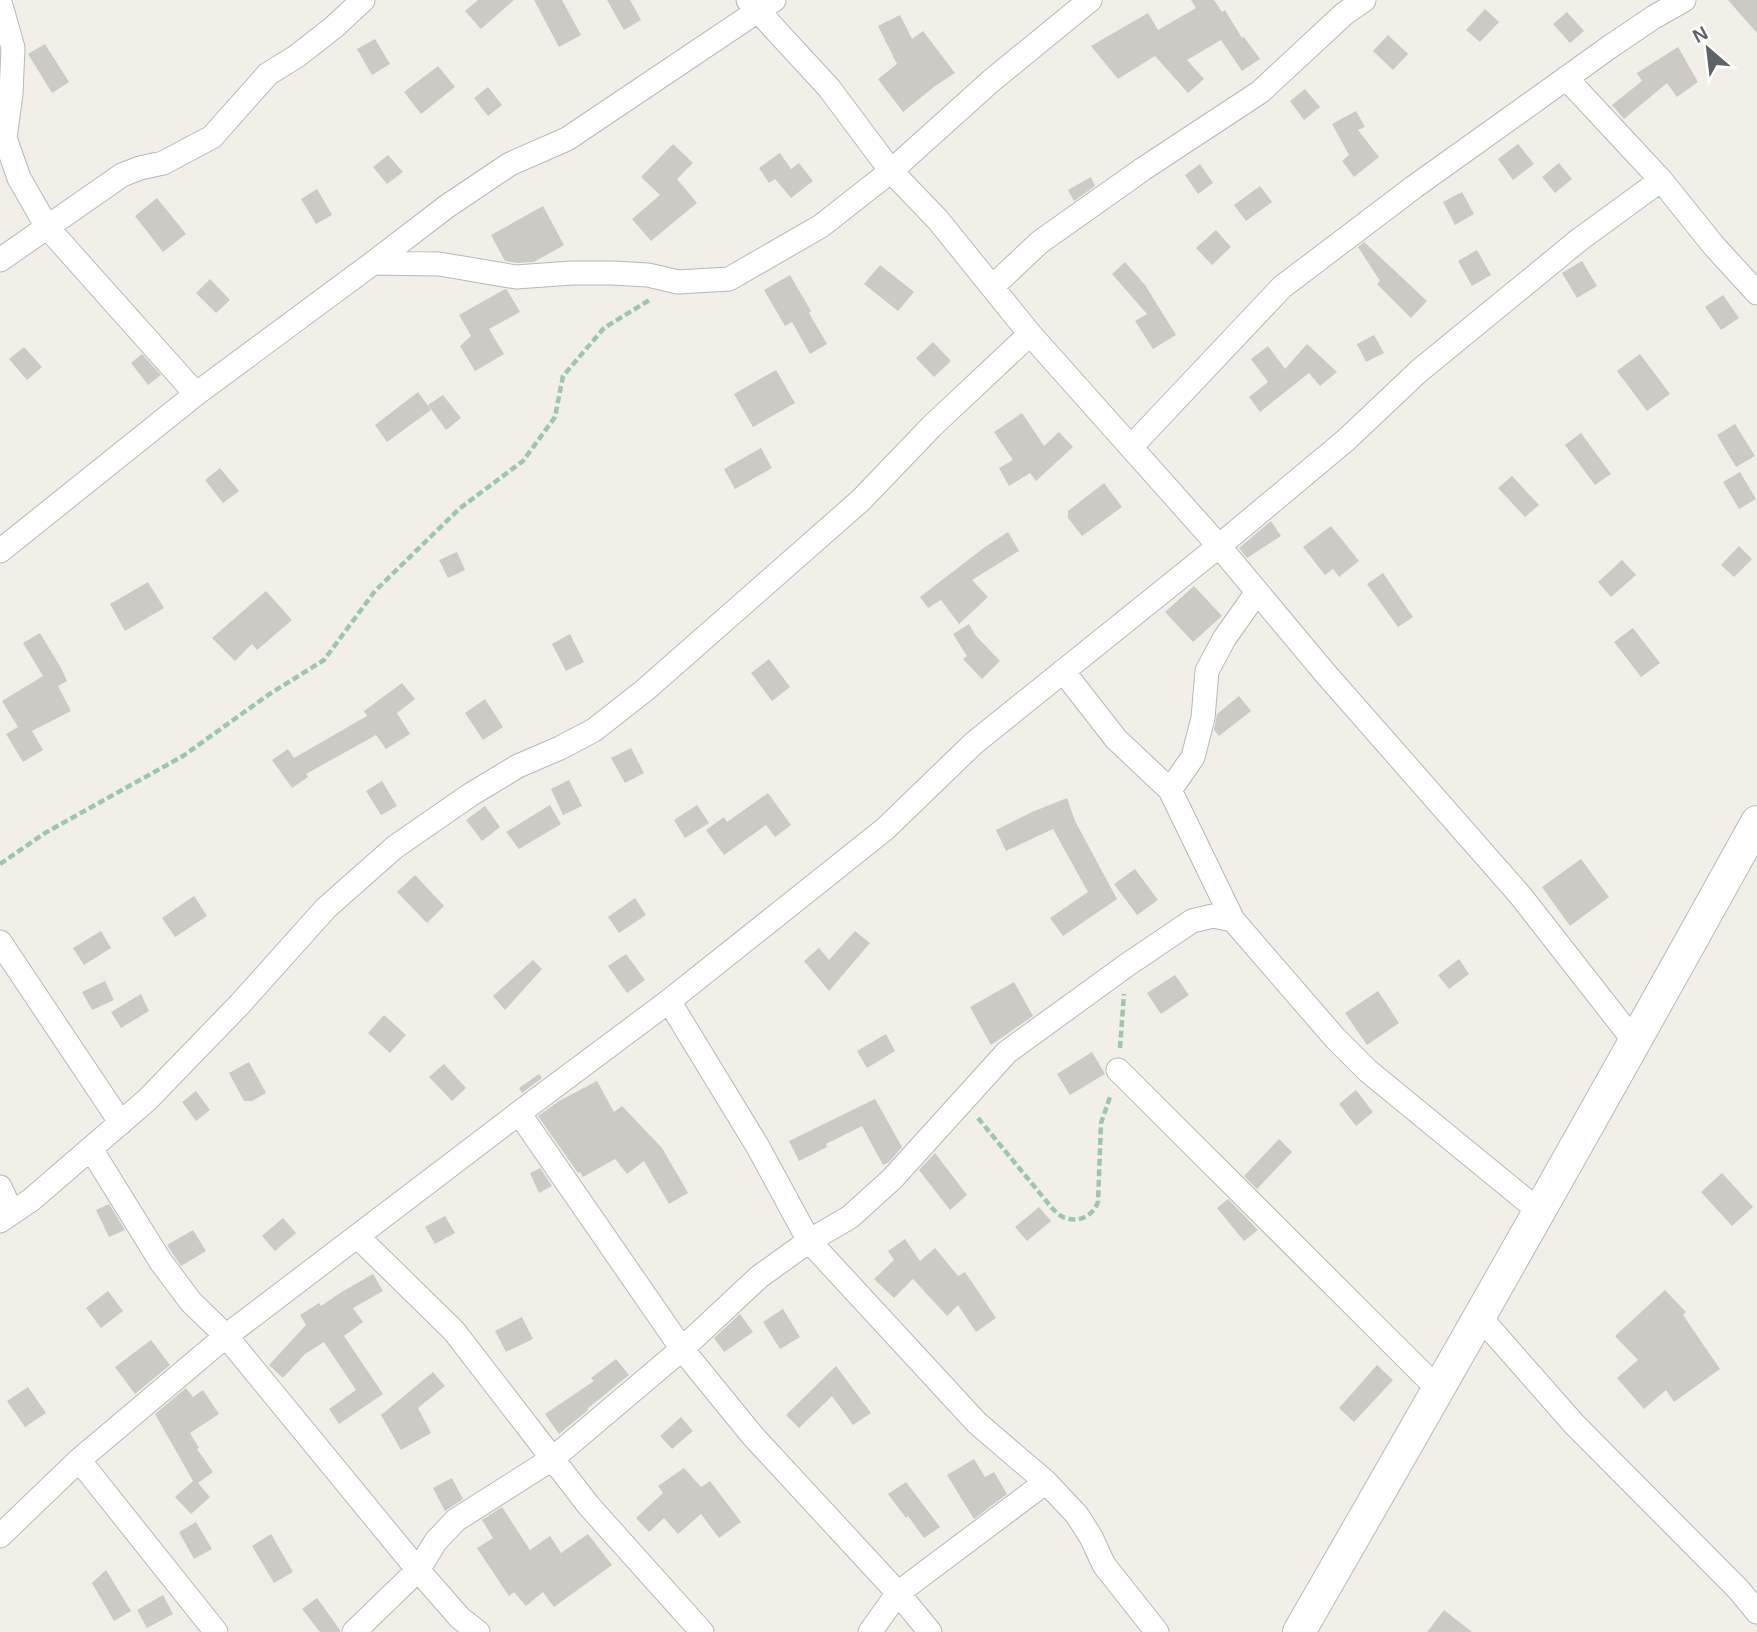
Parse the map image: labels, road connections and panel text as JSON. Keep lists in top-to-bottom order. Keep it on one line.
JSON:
{"north":"top left"}
